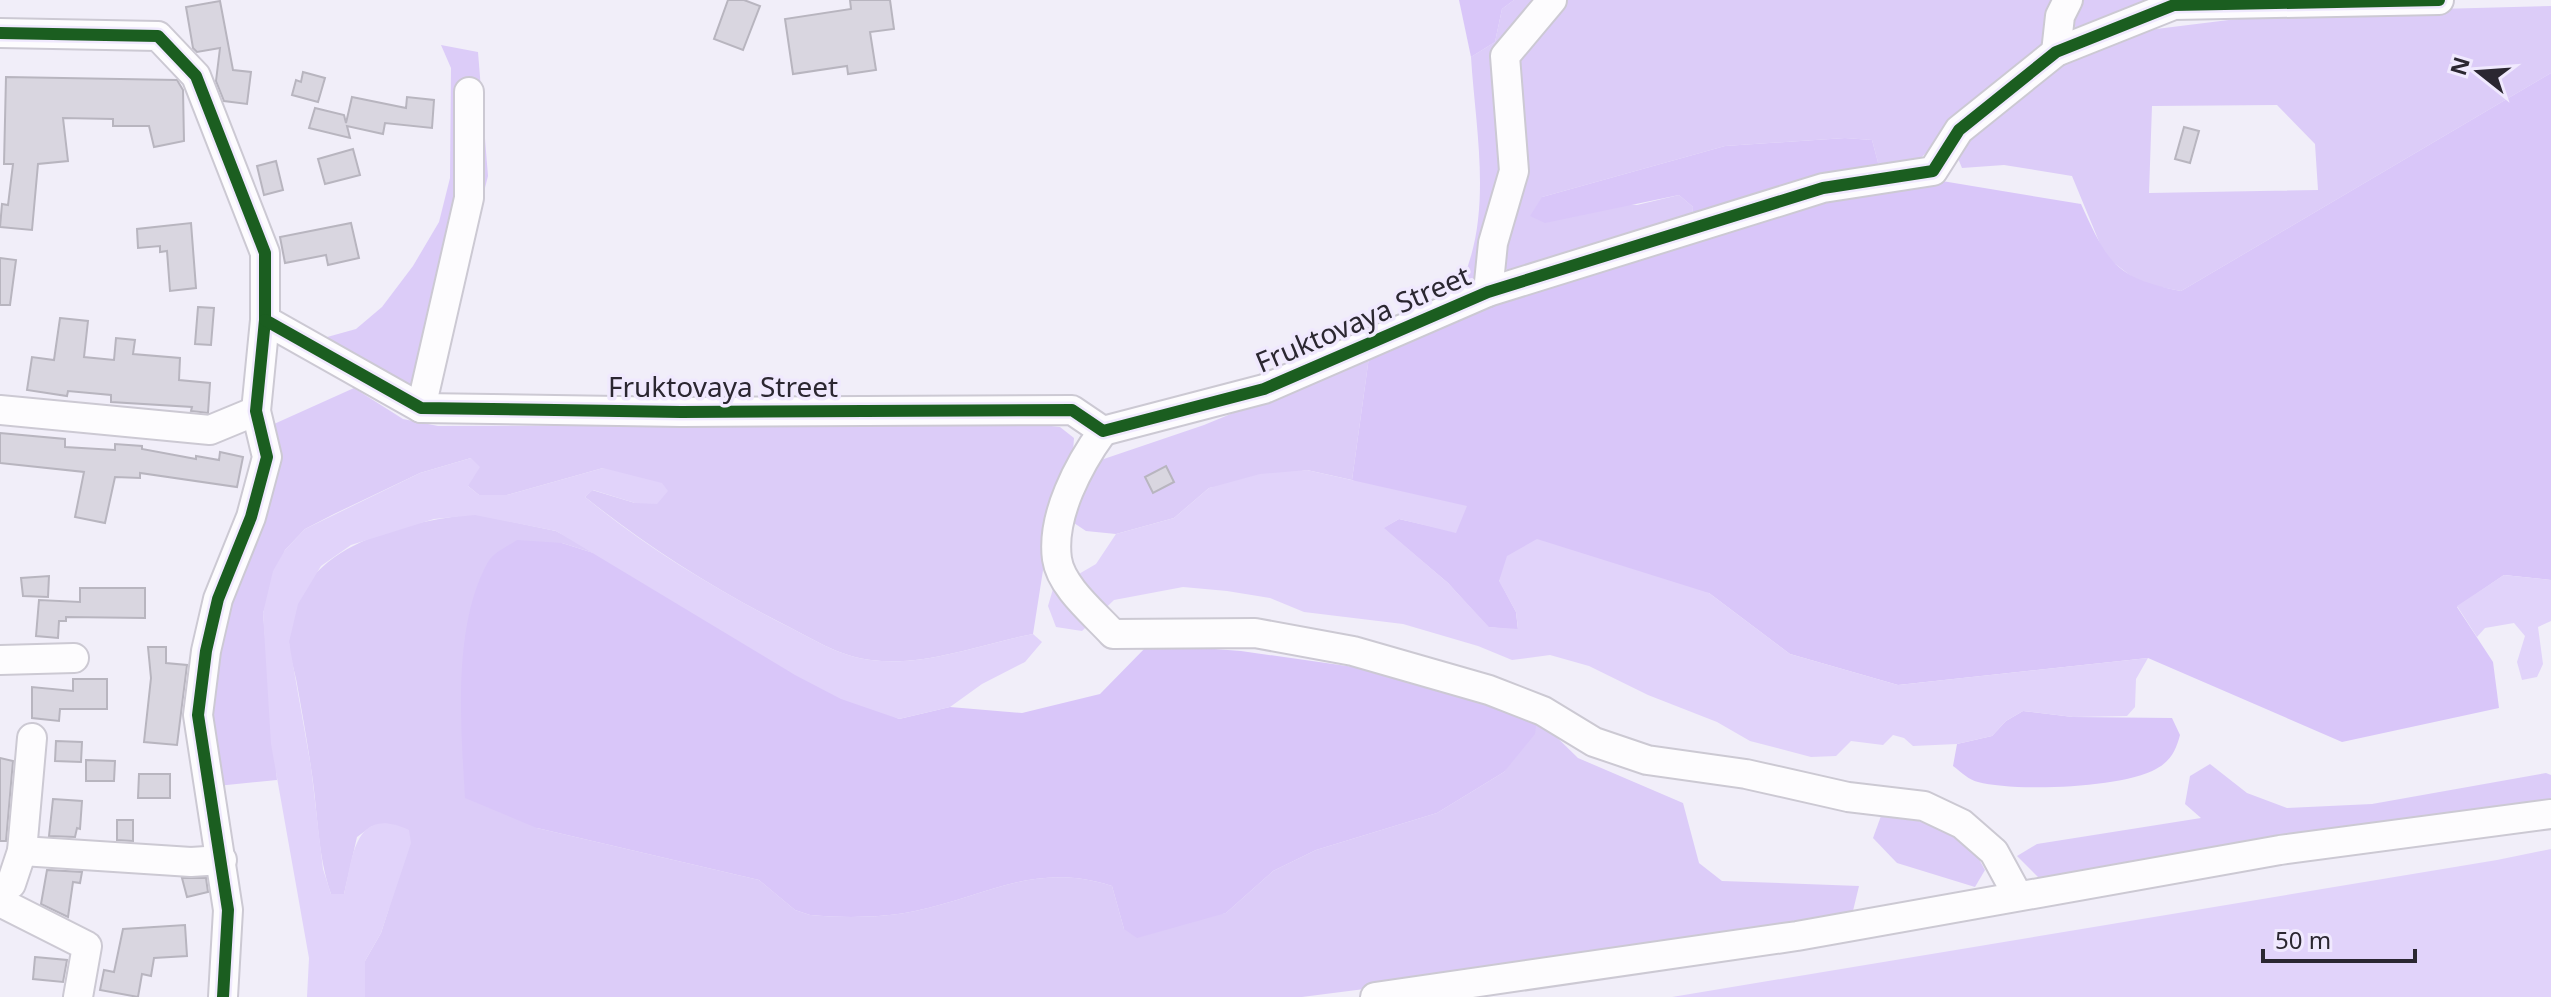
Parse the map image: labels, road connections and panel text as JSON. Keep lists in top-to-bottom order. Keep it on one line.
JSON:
{"streets":{"street":["Fruktovaya Street"]},"scale_bar":"50 m","north":"left"}
